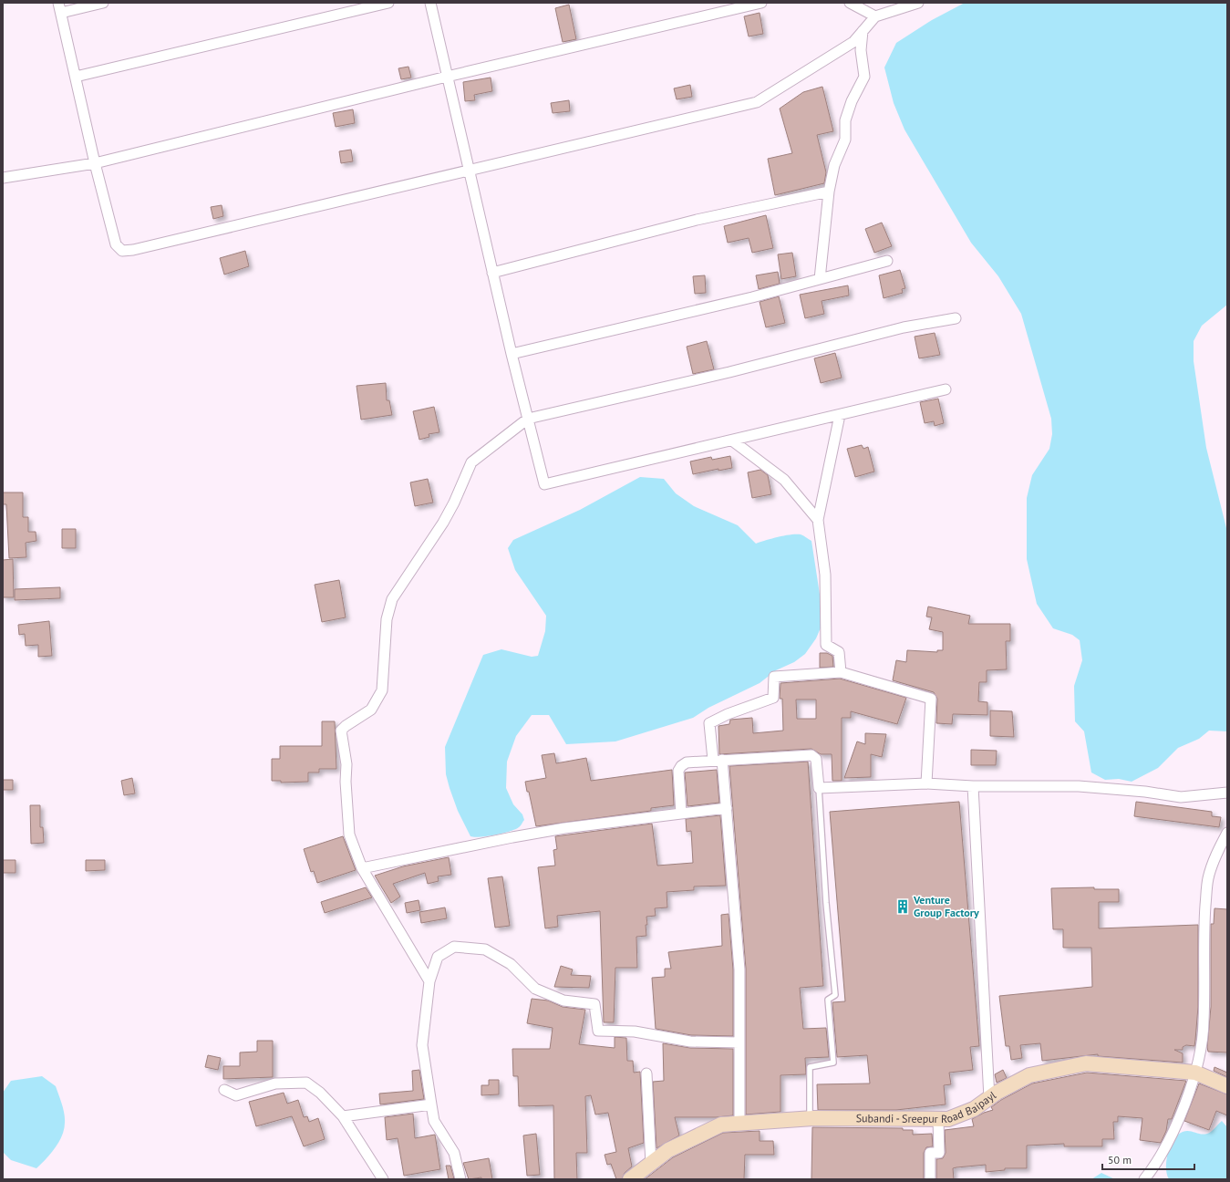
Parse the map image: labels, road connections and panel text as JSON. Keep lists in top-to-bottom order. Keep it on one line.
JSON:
{"streets":{"street":["Subandi - Sreepur Road Baipayl"]},"places":{"building":["Venture Group Factory"]},"scale_bar":"50 m"}
